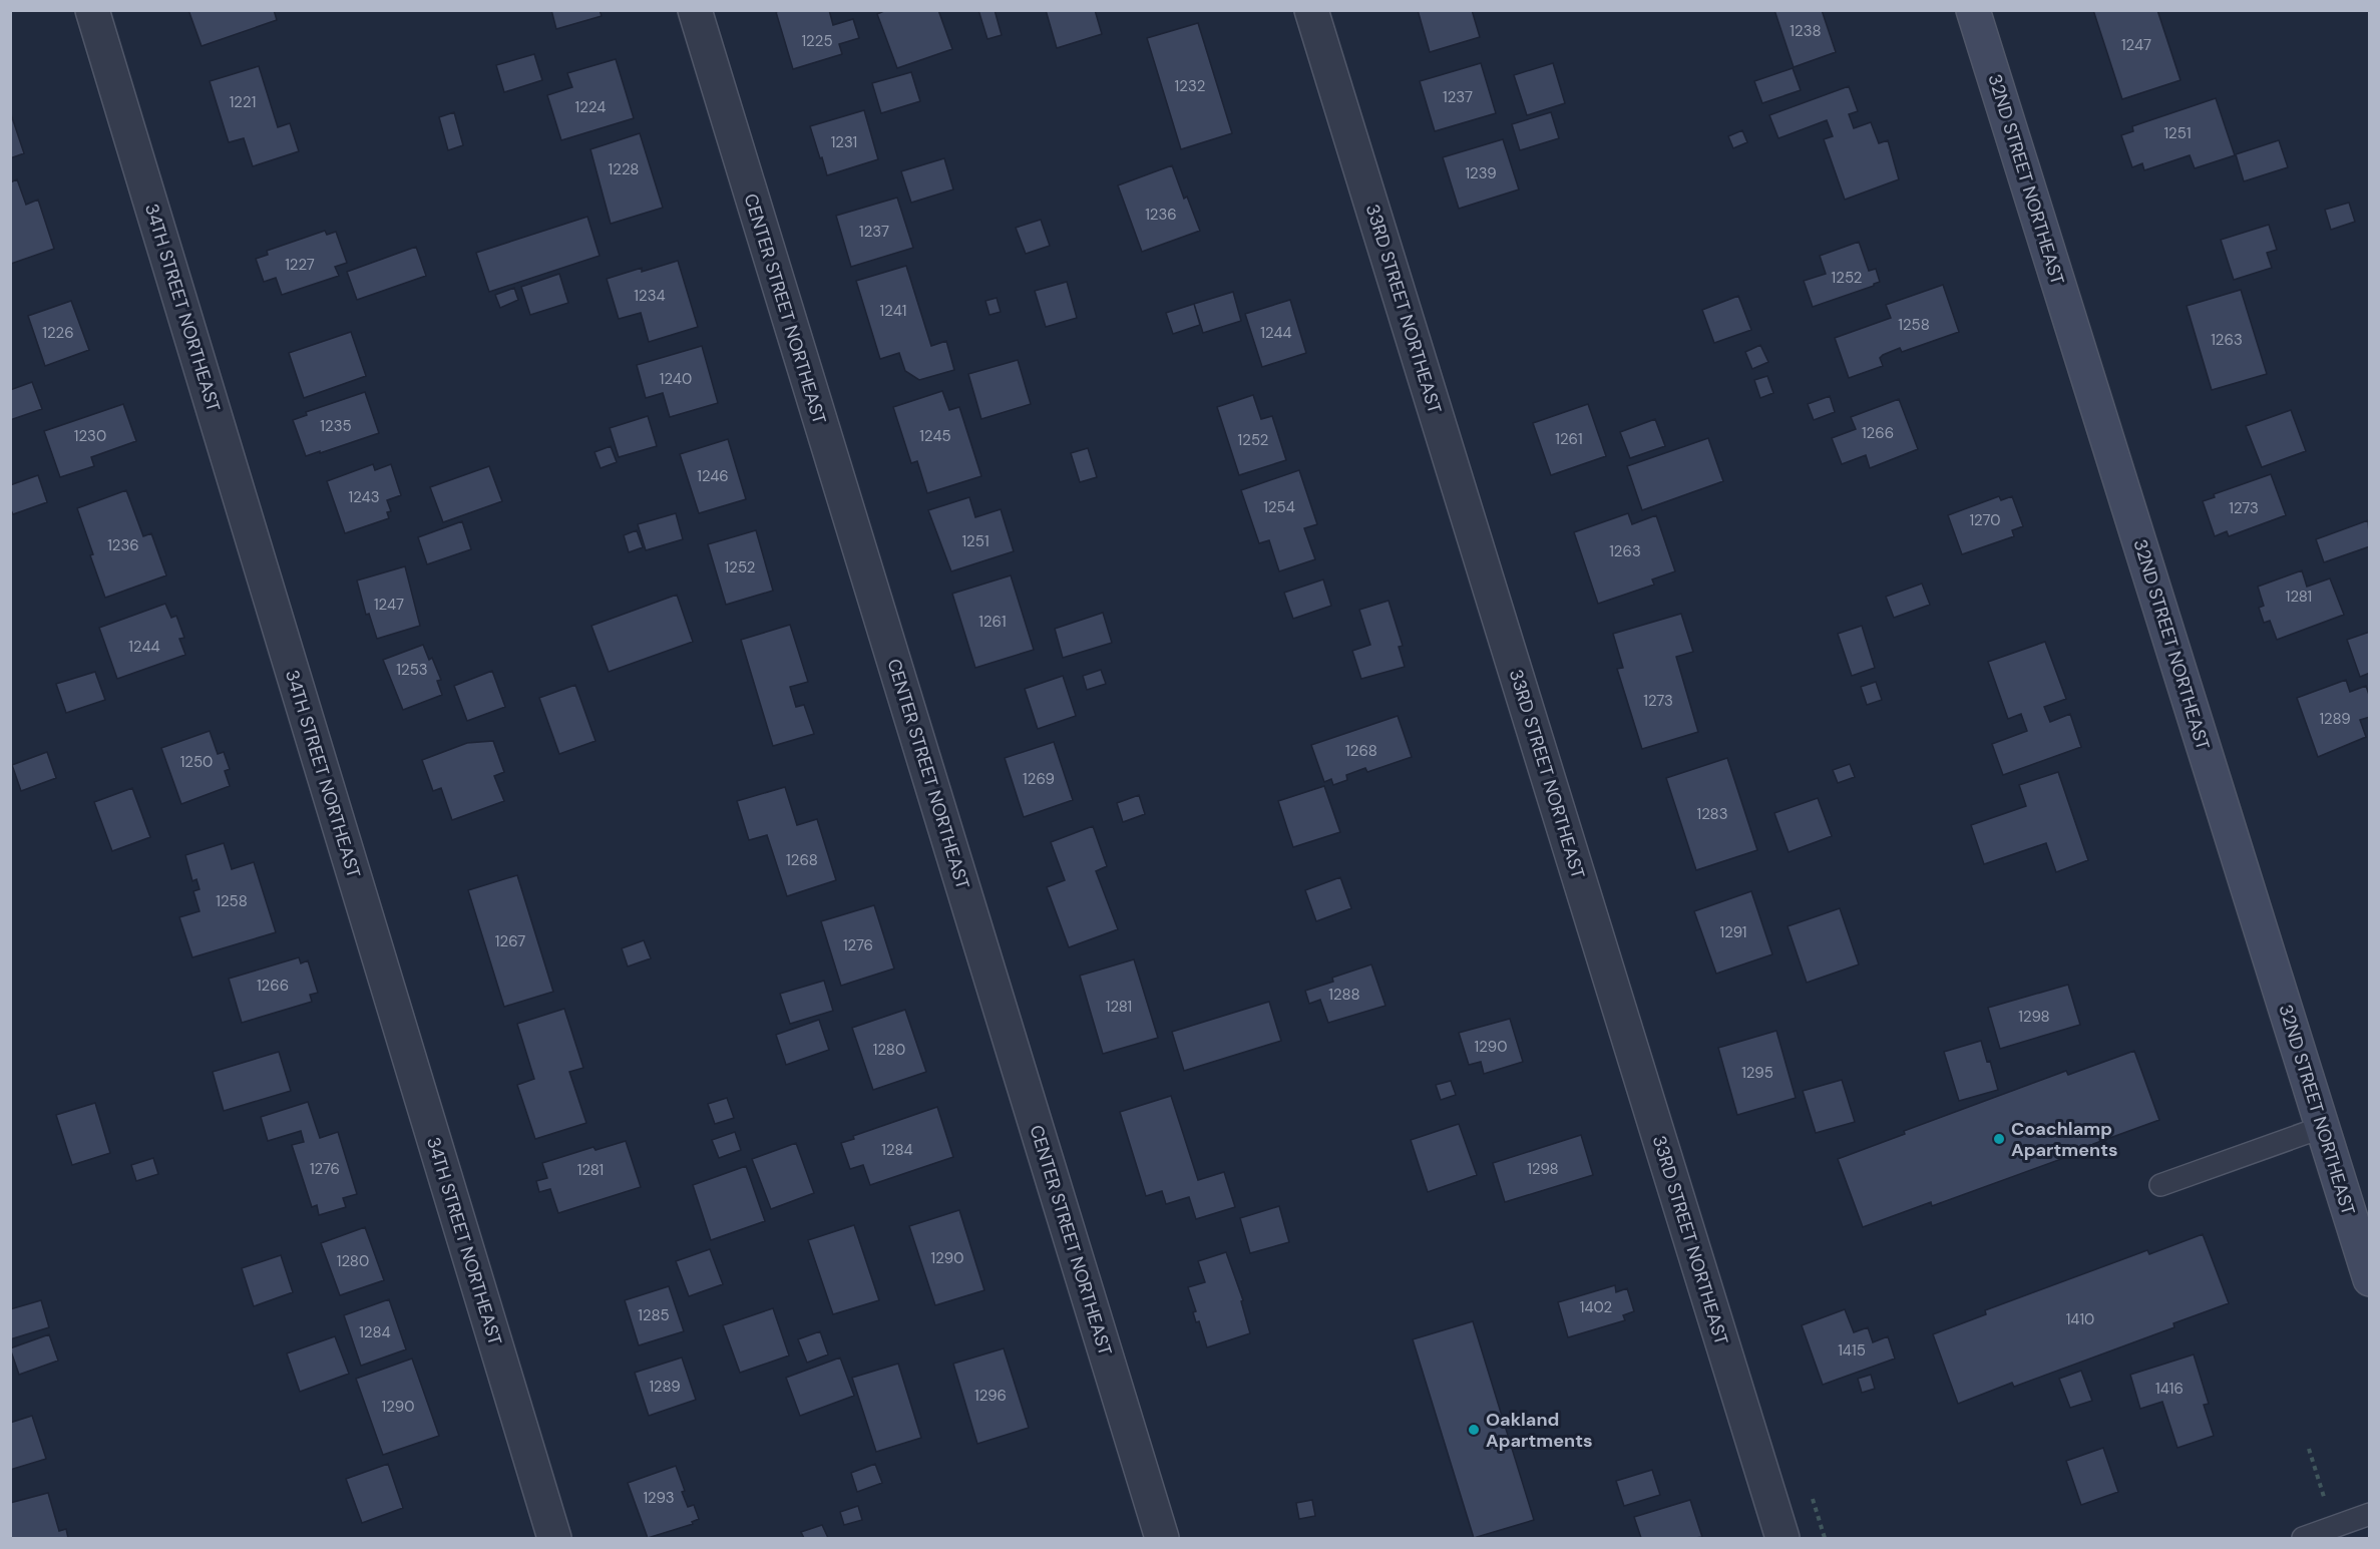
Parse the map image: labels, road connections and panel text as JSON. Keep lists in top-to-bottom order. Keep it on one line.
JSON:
{"streets":{"main road":["32ND STREET NORTHEAST"],"street":["34TH STREET NORTHEAST","CENTER STREET NORTHEAST","33RD STREET NORTHEAST"]},"places":["Coachlamp Apartments","Oakland Apartments"],"house_numbers":["1238","1225","1247","1232","1237","1221","1224","1251","1231","1228","1239","1236","1237","1227","1252","1234","1241","1258","1226","1244","1263","1240","1235","1266","1230","1245","1261","1252","1246","1243","1254","1273","1270","1251","1236","1263","1252","1281","1247","1261","1244","1253","1273","1289","1268","1250","1269","1283","1268","1258","1291","1267","1276","1266","1288","1281","1298","1290","1280","1295","1284","1276","1298","1281","1290","1280","1402","1285","1410","1284","1415","1289","1416","1296","1290","1293"]}
